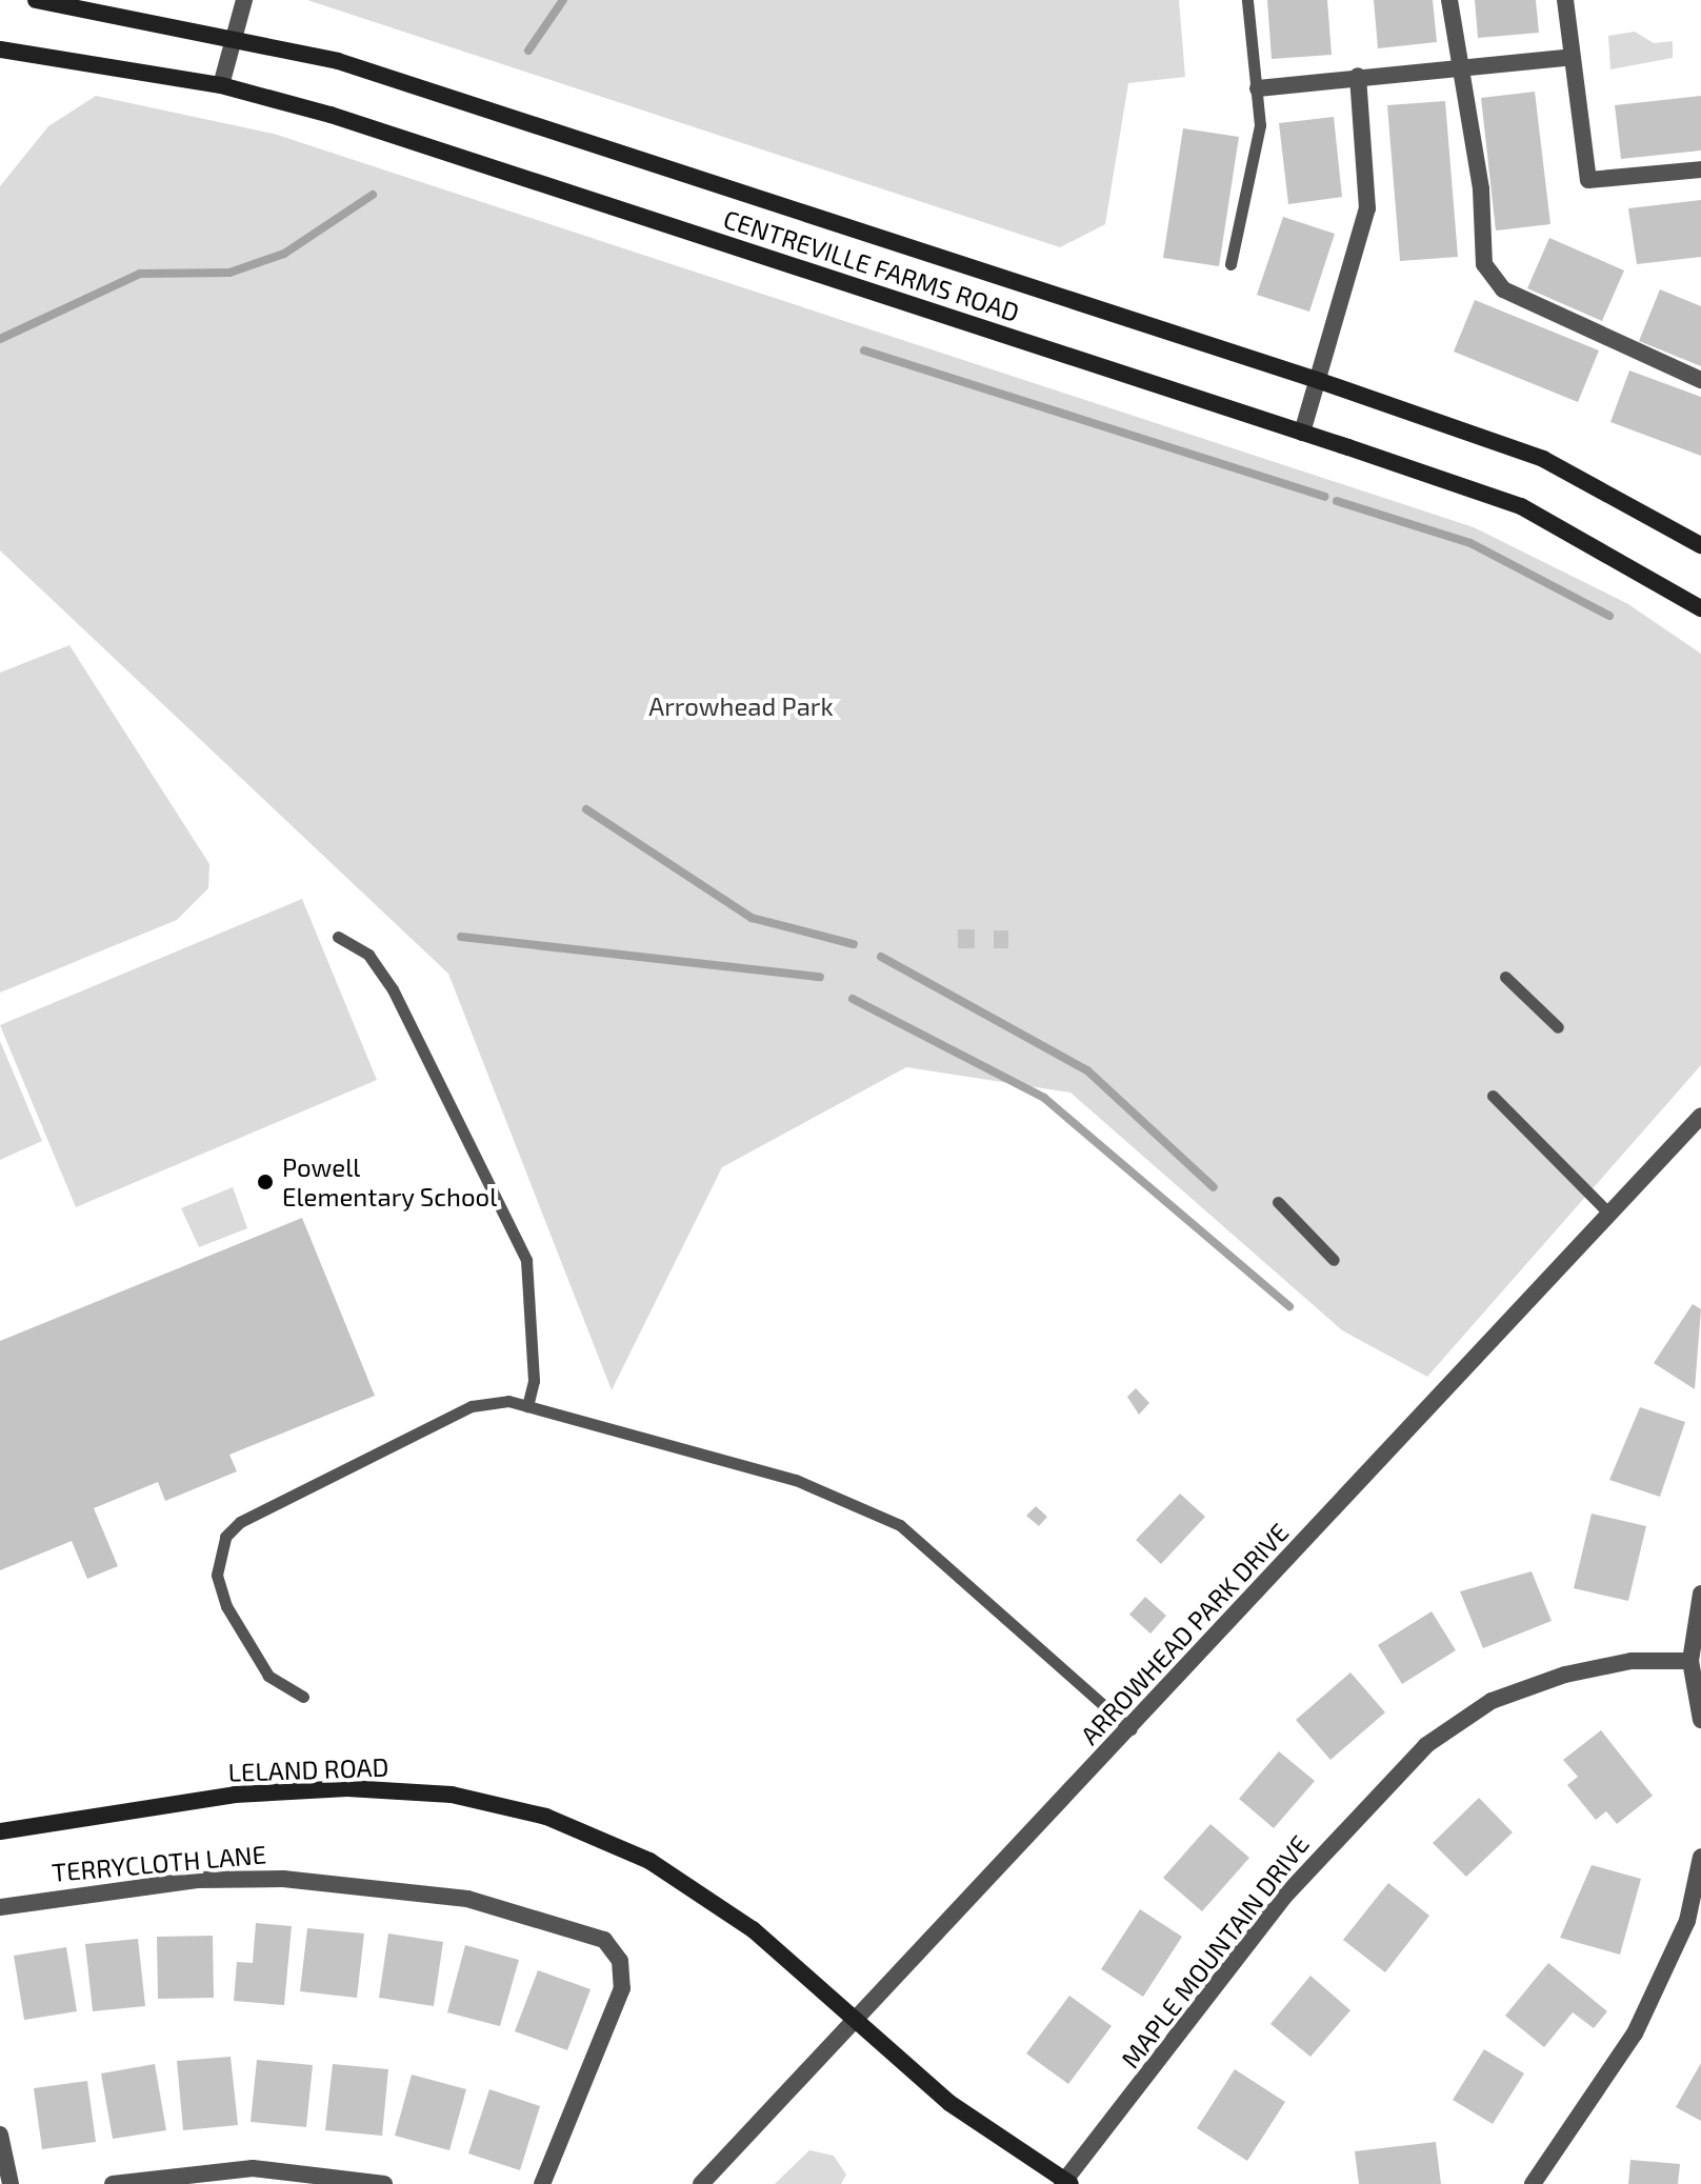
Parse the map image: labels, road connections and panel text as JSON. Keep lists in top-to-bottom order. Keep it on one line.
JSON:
{"streets":{"street":["CENTREVILLE FARMS ROAD","ARROWHEAD PARK DRIVE","LELAND ROAD","TERRYCLOTH LANE","MAPLE MOUNTAIN DRIVE"]},"crossings":[["ARROWHEAD PARK DRIVE","LELAND ROAD"],["LELAND ROAD","MAPLE MOUNTAIN DRIVE"]],"parks":["Arrowhead Park"],"places":["Powell Elementary School"]}
